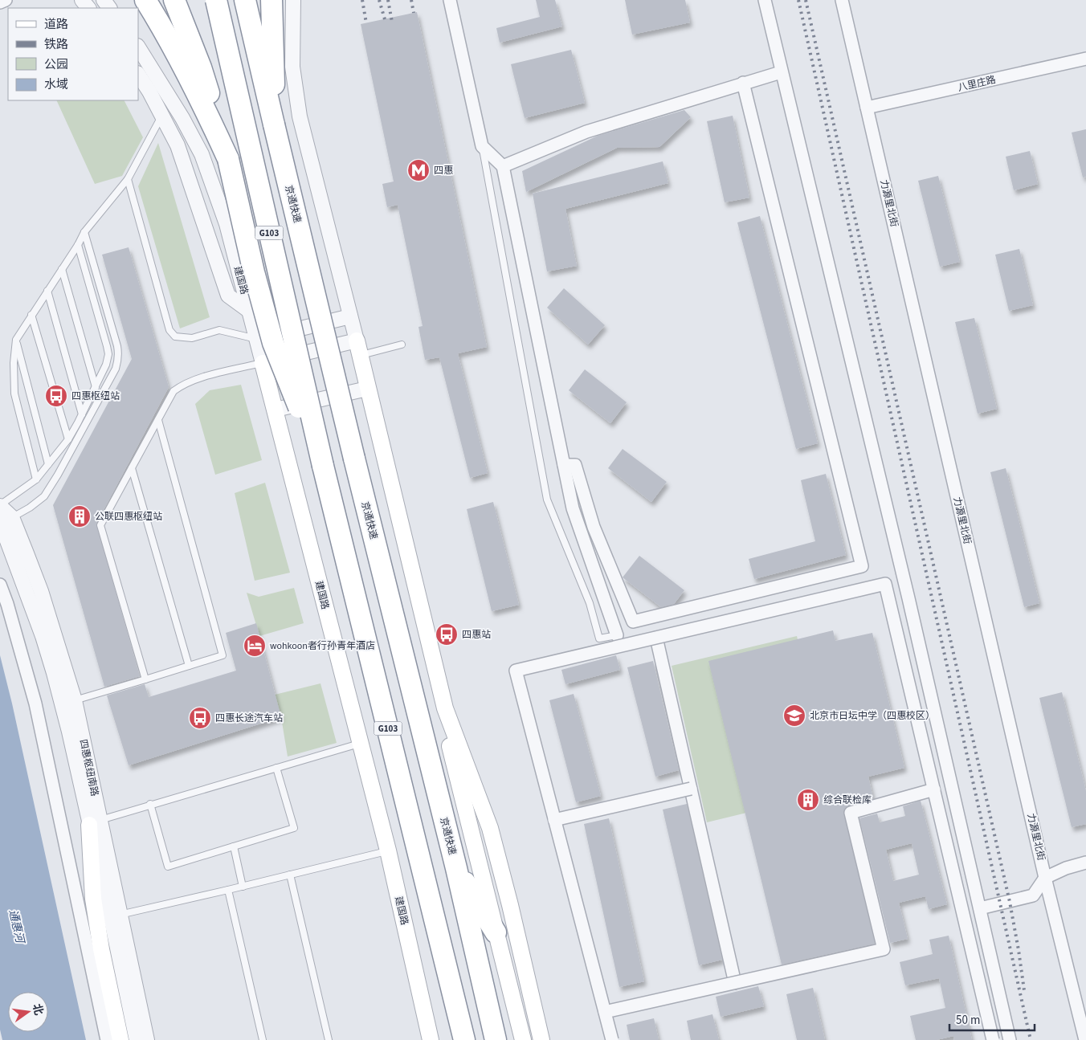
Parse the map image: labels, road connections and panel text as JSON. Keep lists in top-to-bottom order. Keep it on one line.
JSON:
{"streets":{"highway":["京通快速","G103"],"main road":["建国路"],"street":["八里庄路","力源里北街","四惠枢纽南路"]},"crossings":[["八里庄路","力源里北街"]],"water":["通惠河"],"places":{"metro station":["四惠"],"bus stop":["四惠枢纽站","四惠站","四惠长途汽车站"],"building":["公联四惠枢纽站","综合联检库"],"hotel":["wohkoon者行孙青年酒店"],"school or university":["北京市日坛中学（四惠校区）"]},"legend":["道路","铁路","公园","水域"],"scale_bar":"50 m","north":"right"}
